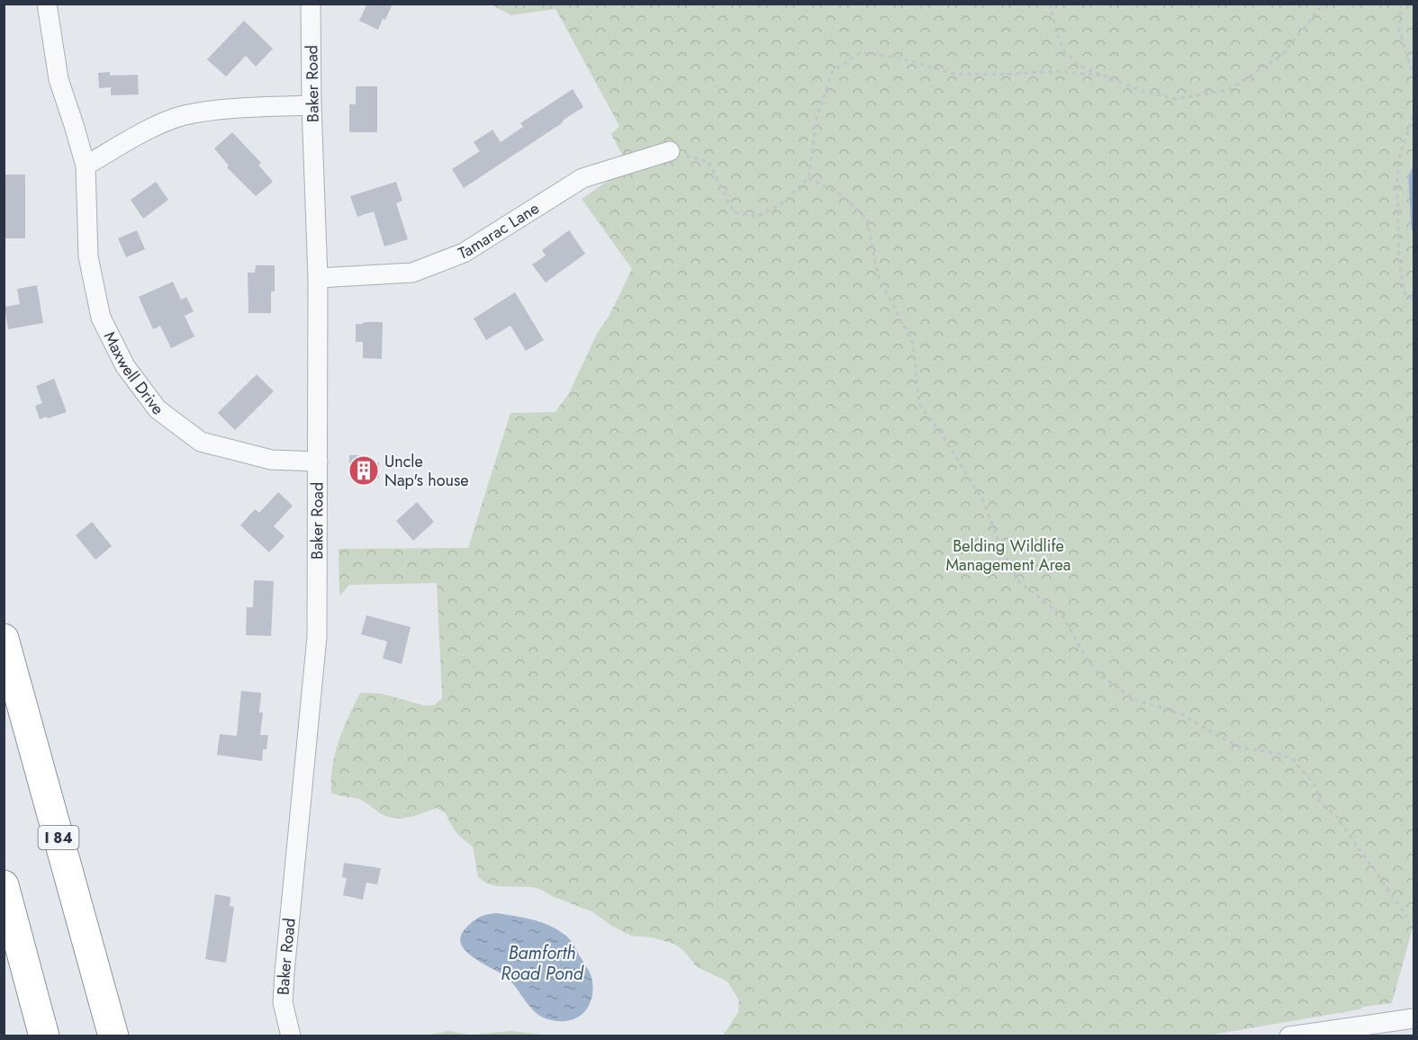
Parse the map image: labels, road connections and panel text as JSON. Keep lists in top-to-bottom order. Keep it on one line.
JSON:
{"streets":{"highway":["I 84"],"street":["Baker Road","Tamarac Lane","Maxwell Drive"]},"crossings":[["Baker Road","Tamarac Lane"],["Baker Road","Maxwell Drive"]],"water":["Bamforth Road Pond"],"parks":["Belding Wildlife Management Area"],"places":{"building":["Uncle Nap's house"]}}
